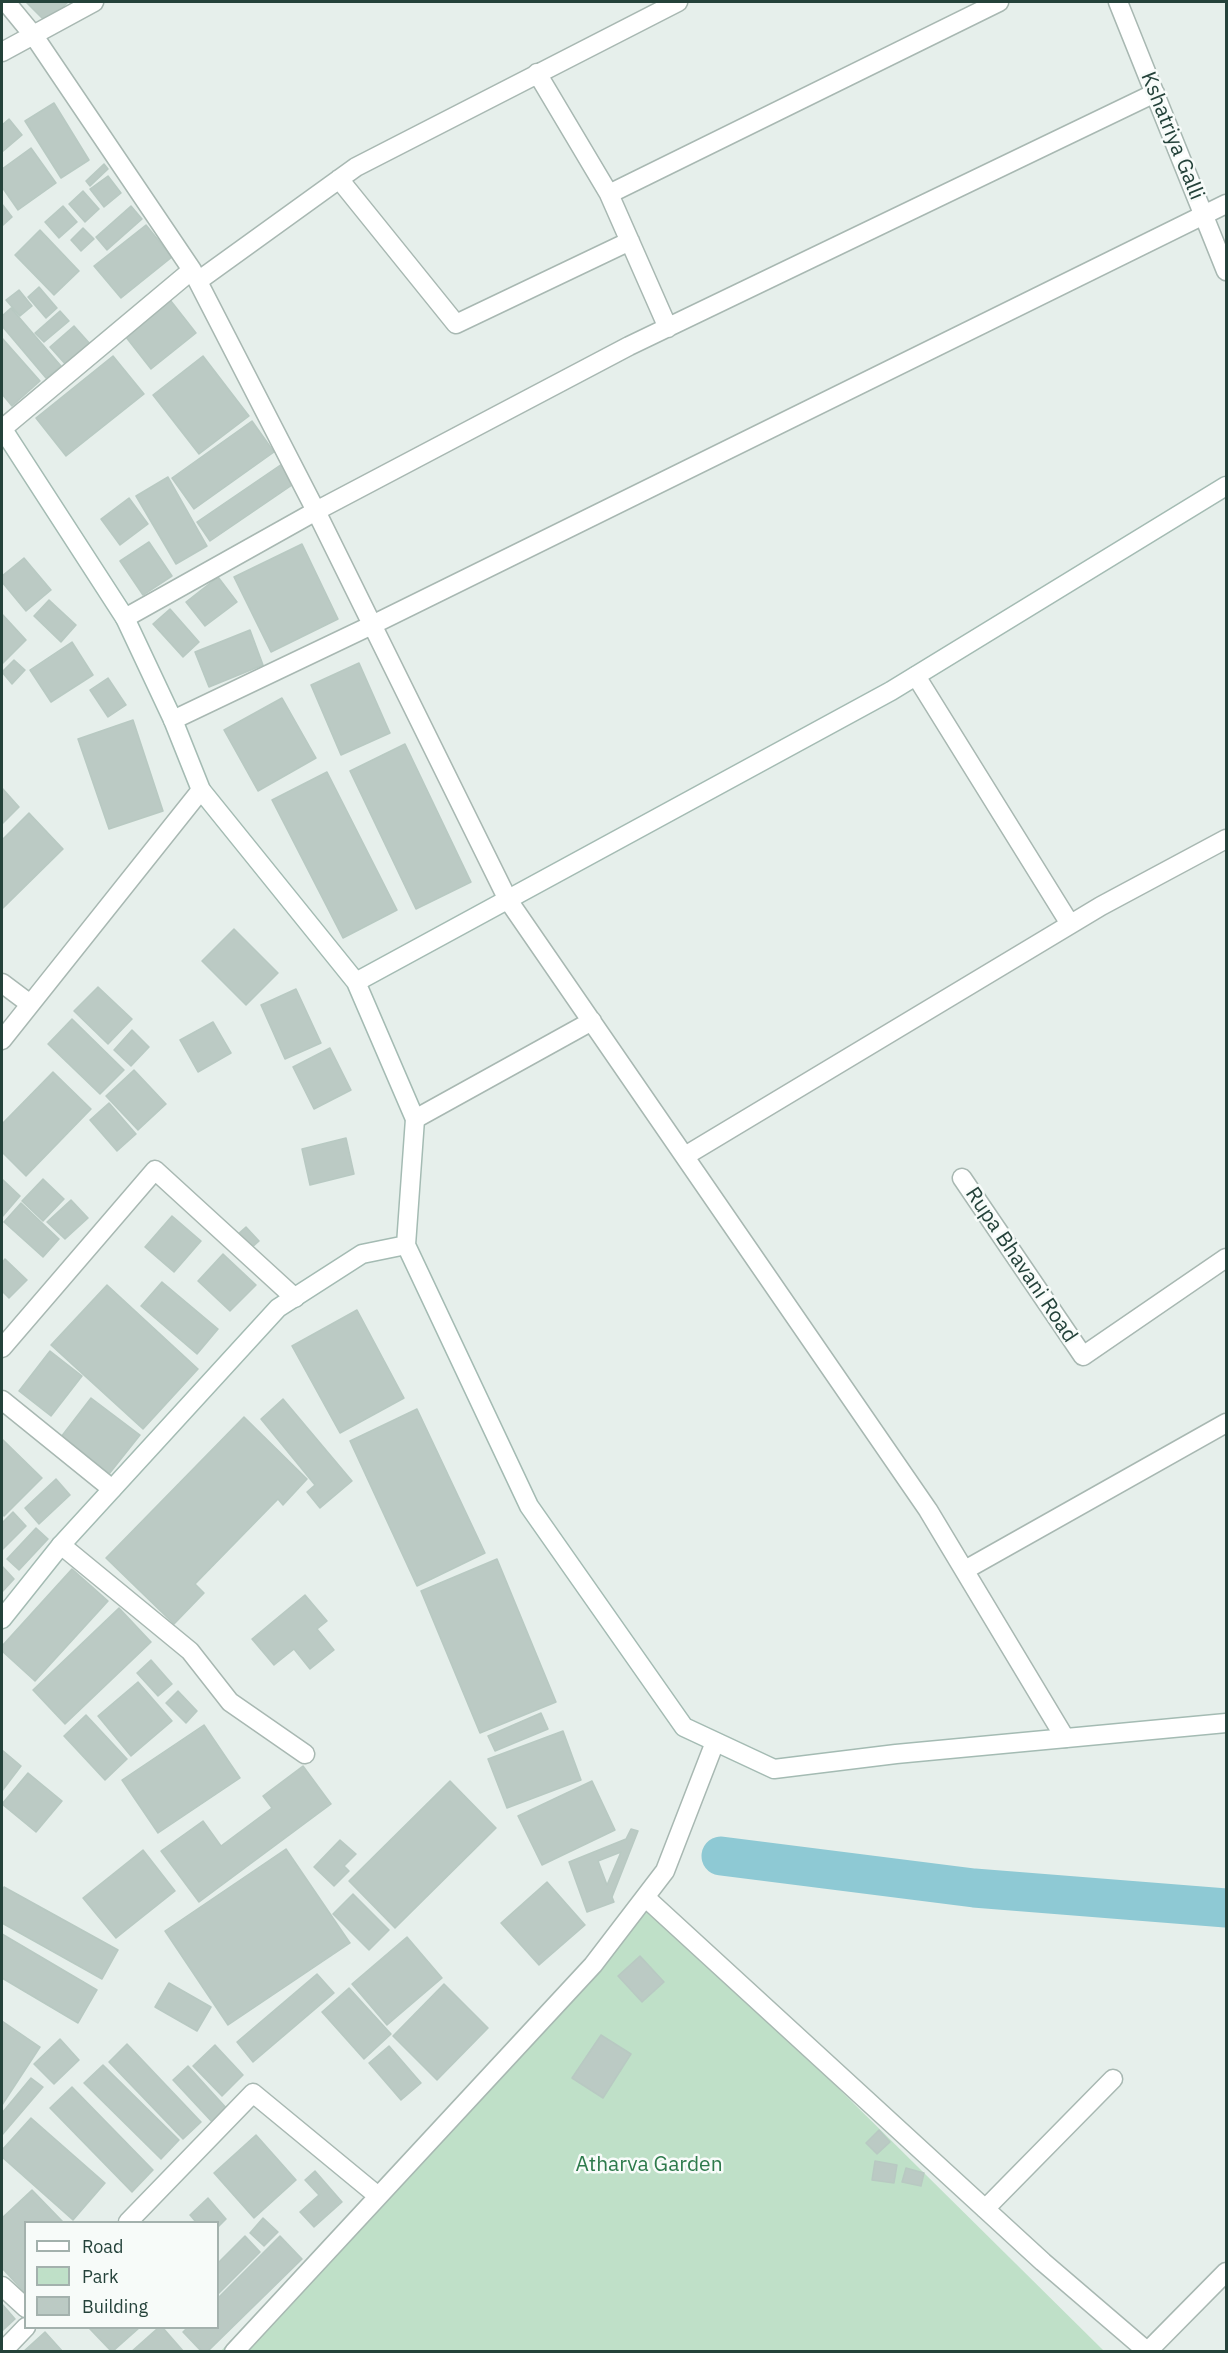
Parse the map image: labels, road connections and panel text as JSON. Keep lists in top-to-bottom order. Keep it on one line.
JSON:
{"streets":{"street":["Kshatriya Galli","Rupa Bhavani Road"]},"parks":["Atharva Garden"],"legend":["Road","Park","Building"]}
